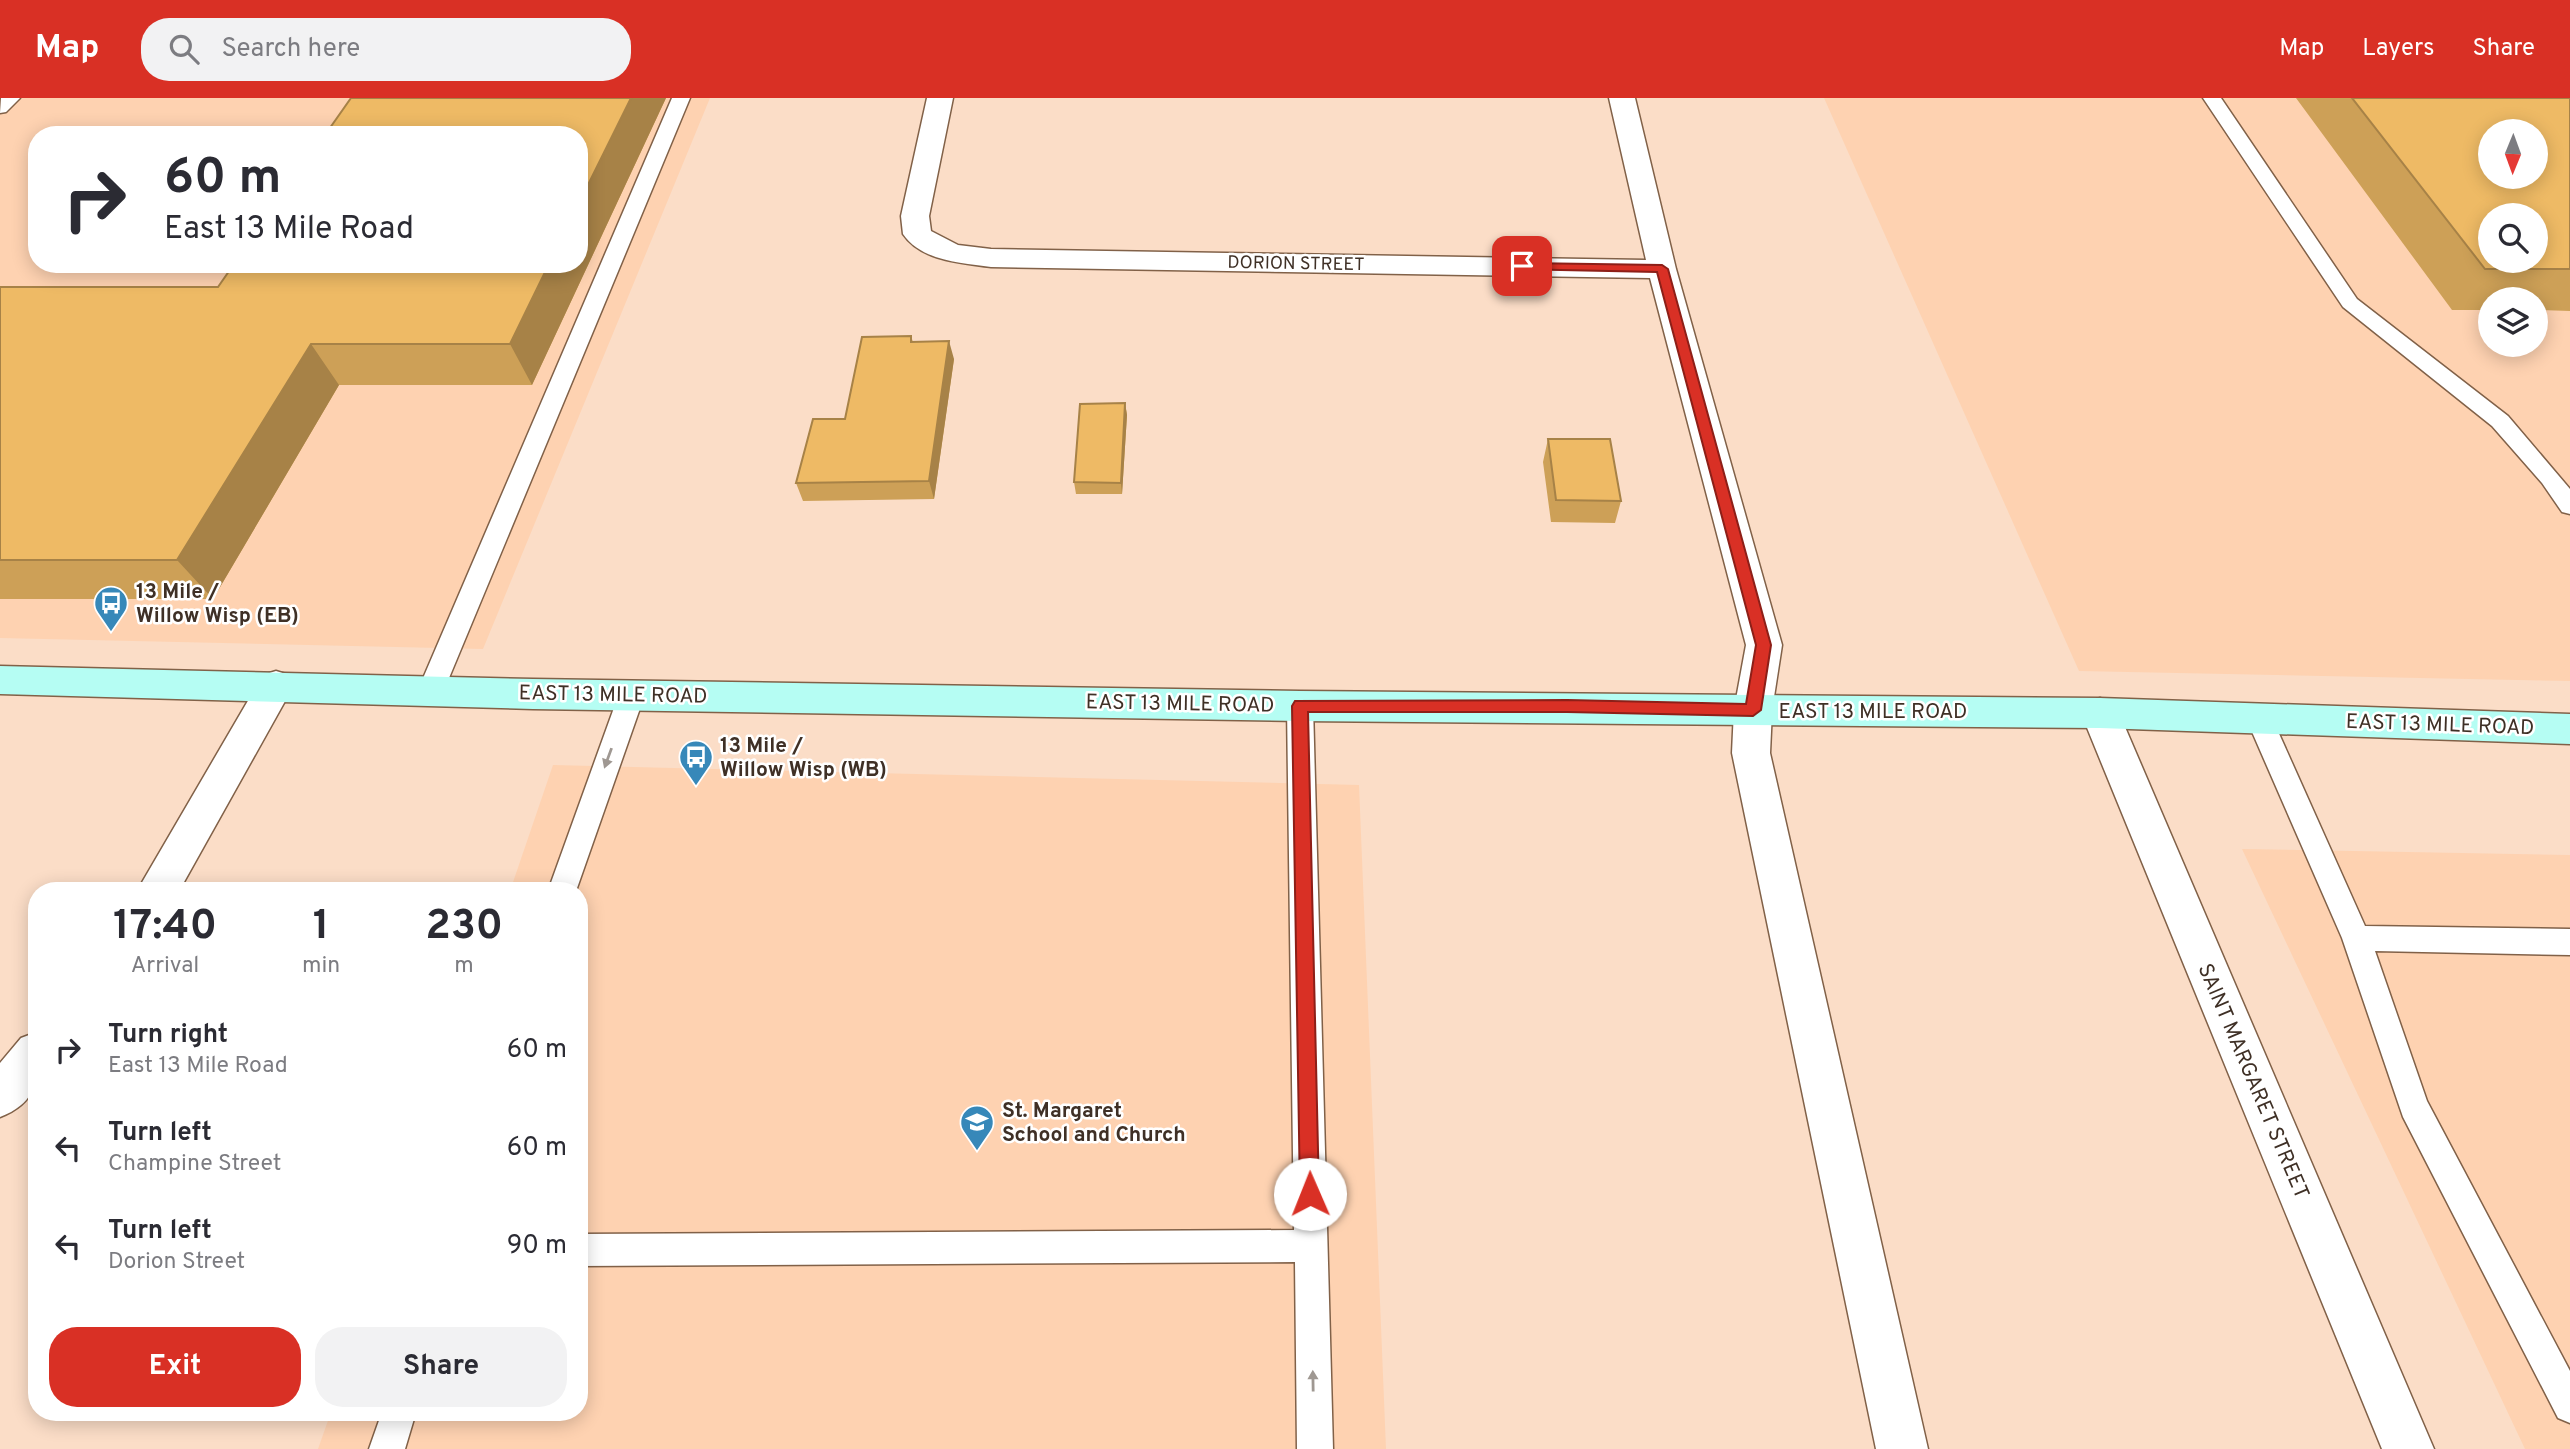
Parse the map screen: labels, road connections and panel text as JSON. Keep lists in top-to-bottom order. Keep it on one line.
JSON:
{"streets":{"main road":["EAST 13 MILE ROAD"],"street":["DORION STREET","SAINT MARGARET STREET"]},"crossings":[["EAST 13 MILE ROAD","SAINT MARGARET STREET"]],"places":{"bus stop":["13 Mile / Willow Wisp (EB)","13 Mile / Willow Wisp (WB)"],"school or university":["St. Margaret School and Church"]},"north":"bottom","page":{"header":"Map","search":"Search here","nav":["Map","Layers","Share"],"turn":["60 m","East 13 Mile Road"],"eta":["17:40","Arrival","1","min","230","m"],"list":[{"name":"Turn right","note":"East 13 Mile Road","value":"60 m"},{"name":"Turn left","note":"Champine Street","value":"60 m"},{"name":"Turn left","note":"Dorion Street","value":"90 m"}],"buttons":["Exit","Share"]}}
